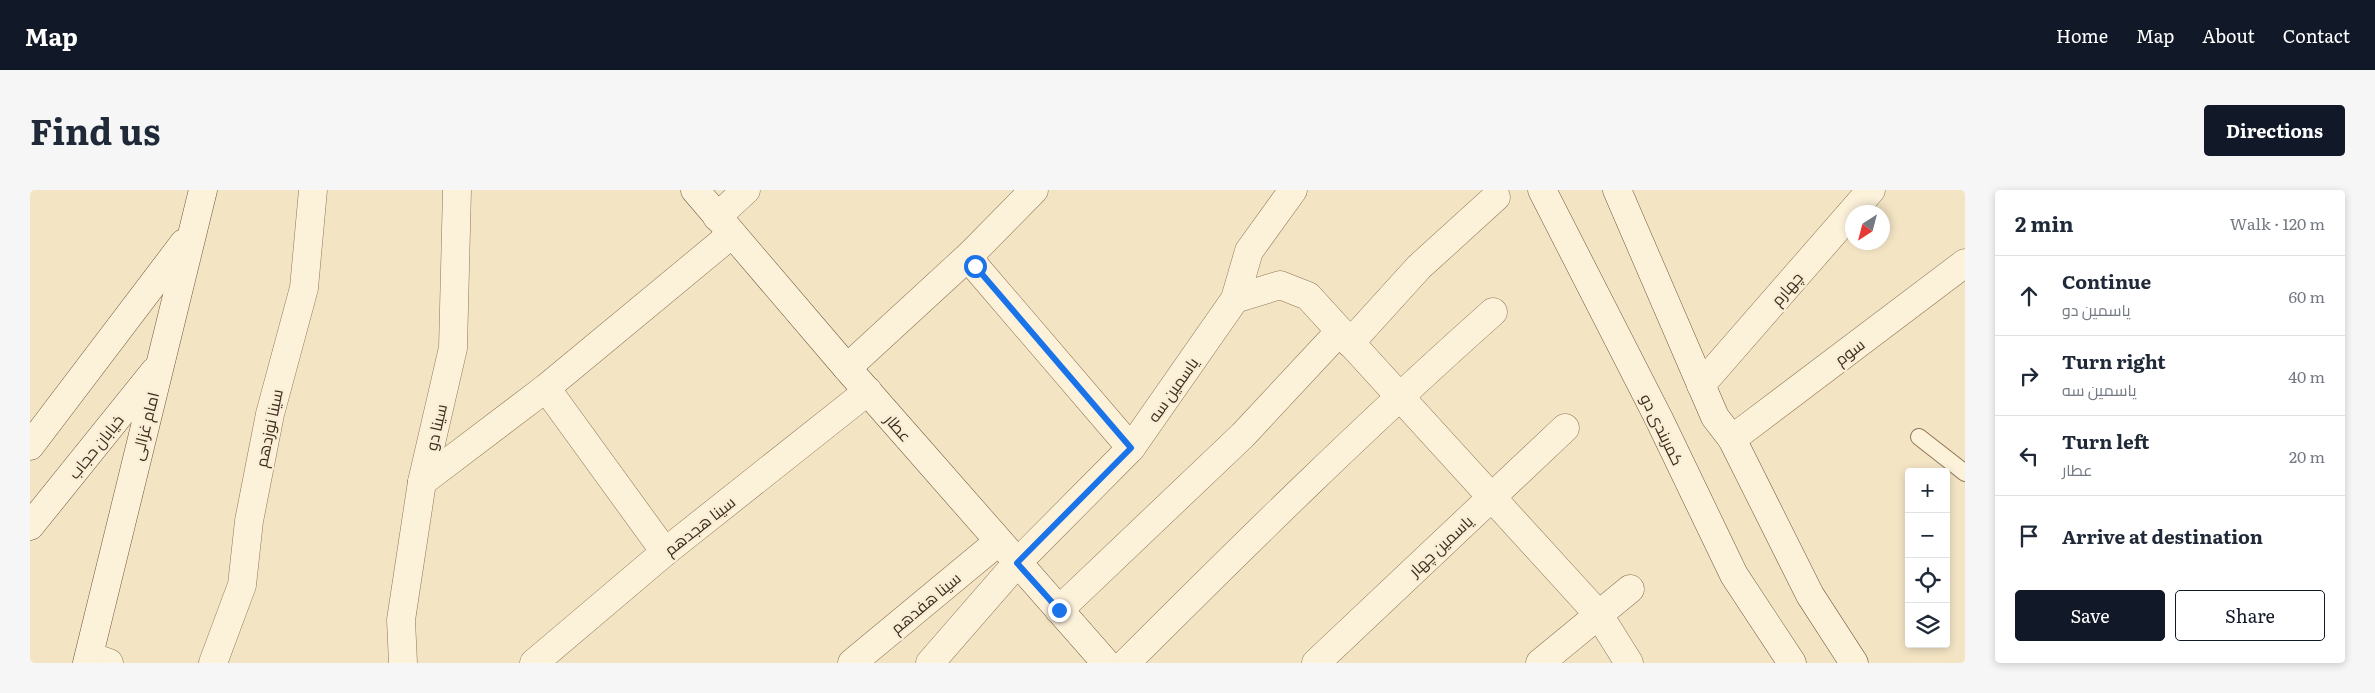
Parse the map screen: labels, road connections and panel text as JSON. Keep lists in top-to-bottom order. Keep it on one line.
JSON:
{"streets":{"street":["چهارم","سوم","یاسمین سه","امام غزالی","سینا دو","عطار","سینا نوزدهم","کمربندی دو","خیابان حجاب","سینا هجدهم","یاسمین چهار","سینا هفدهم"]},"crossings":[["یاسمین سه","عطار"],["امام غزالی","خیابان حجاب"],["عطار","سینا هجدهم"],["عطار","سینا هفدهم"]],"north":"bottom left","page":{"header":"Map","nav":["Home","Map","About","Contact"],"title":"Find us","buttons":["Directions",["Save","Share"]],"heading":["2 min","Walk · 120 m"],"list":[["Continue","یاسمین دو","60 m"],["Turn right","یاسمین سه","40 m"],["Turn left","عطار","20 m"],"Arrive at destination"],"map_buttons":["+","−"]}}
